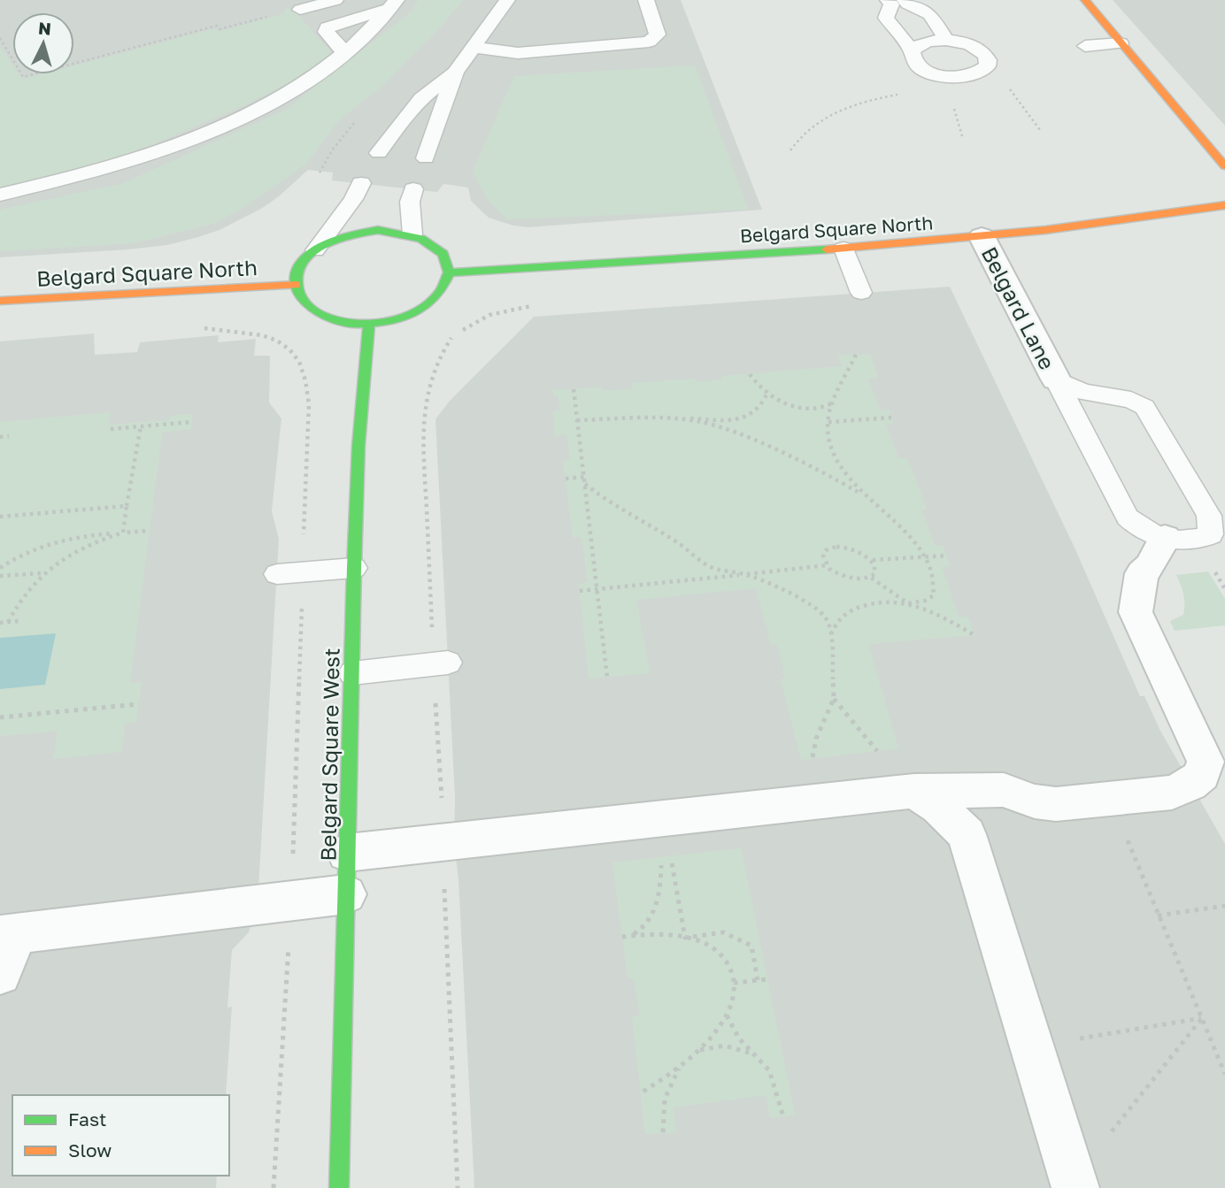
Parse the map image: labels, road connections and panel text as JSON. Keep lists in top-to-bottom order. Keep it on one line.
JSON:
{"streets":{"street":["Belgard Square North","Belgard Lane","Belgard Square West"]},"crossings":[["Belgard Square North","Belgard Lane"],["Belgard Square North","Belgard Square West"]],"legend":["Fast","Slow"],"north":"top"}
